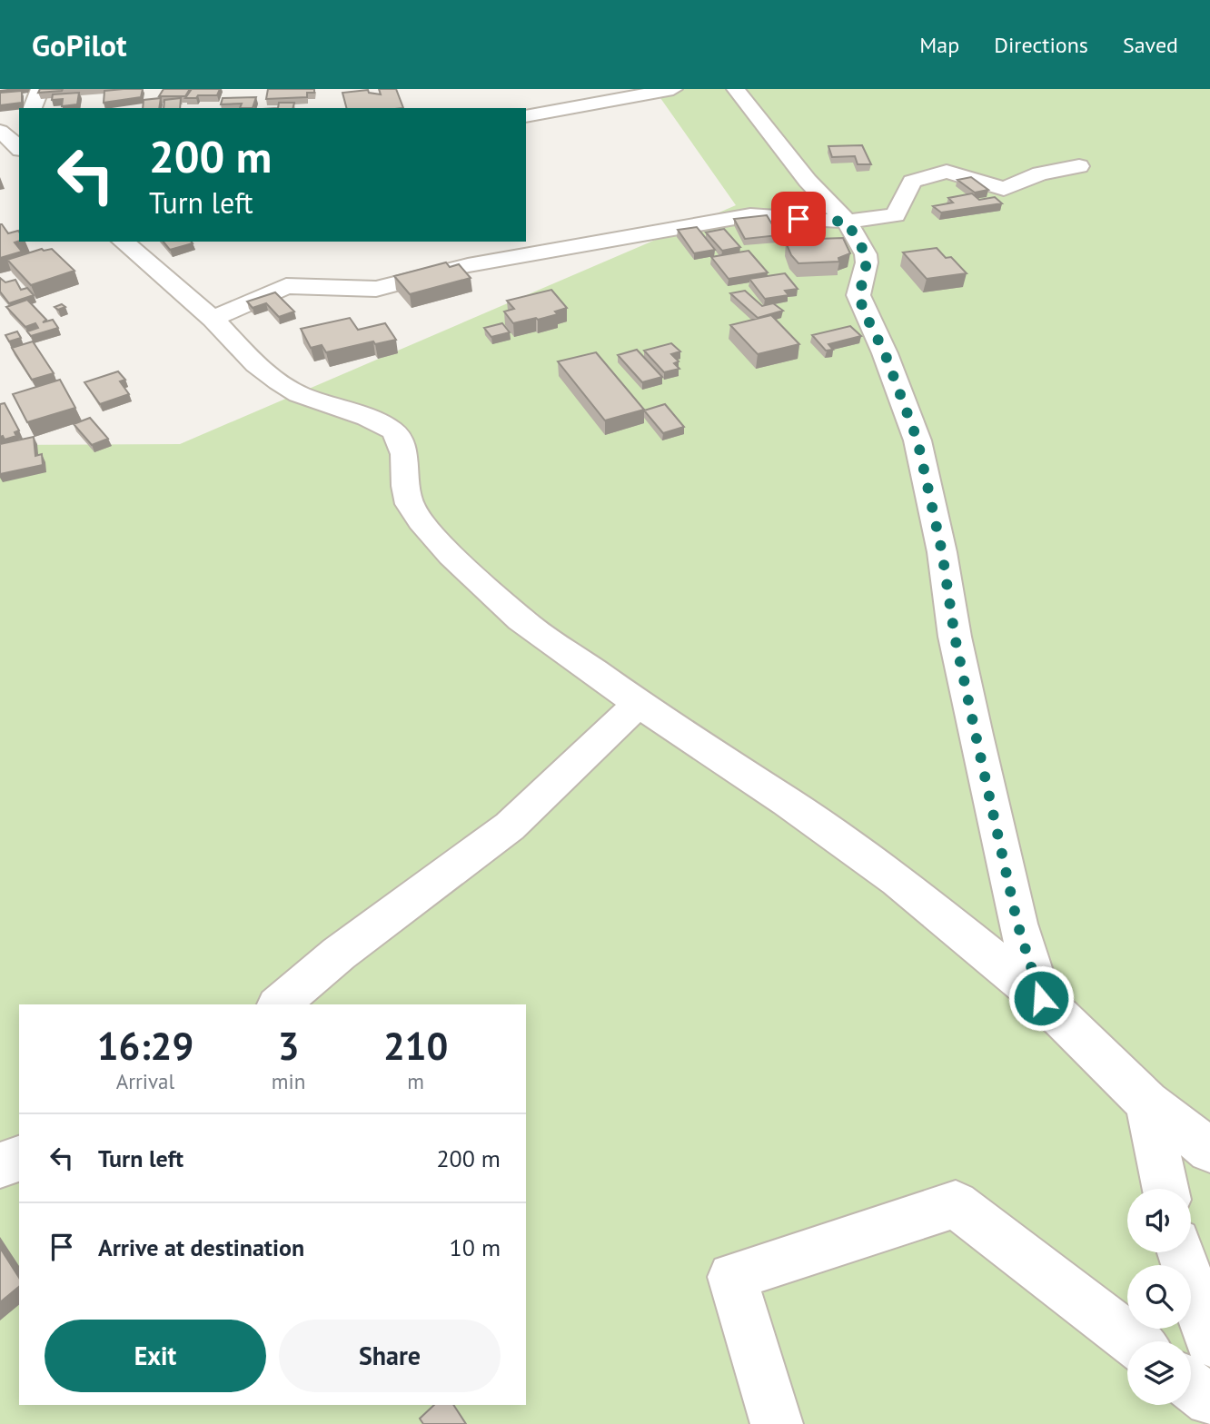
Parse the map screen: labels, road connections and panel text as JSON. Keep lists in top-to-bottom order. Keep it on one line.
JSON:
{"page":{"header":"GoPilot","nav":["Map","Directions","Saved"],"turn":["200 m","Turn left"],"eta":["16:29","Arrival","3","min","210","m"],"list":[{"name":"Turn left","value":"200 m"},{"name":"Arrive at destination","value":"10 m"}],"buttons":["Exit","Share"]}}
